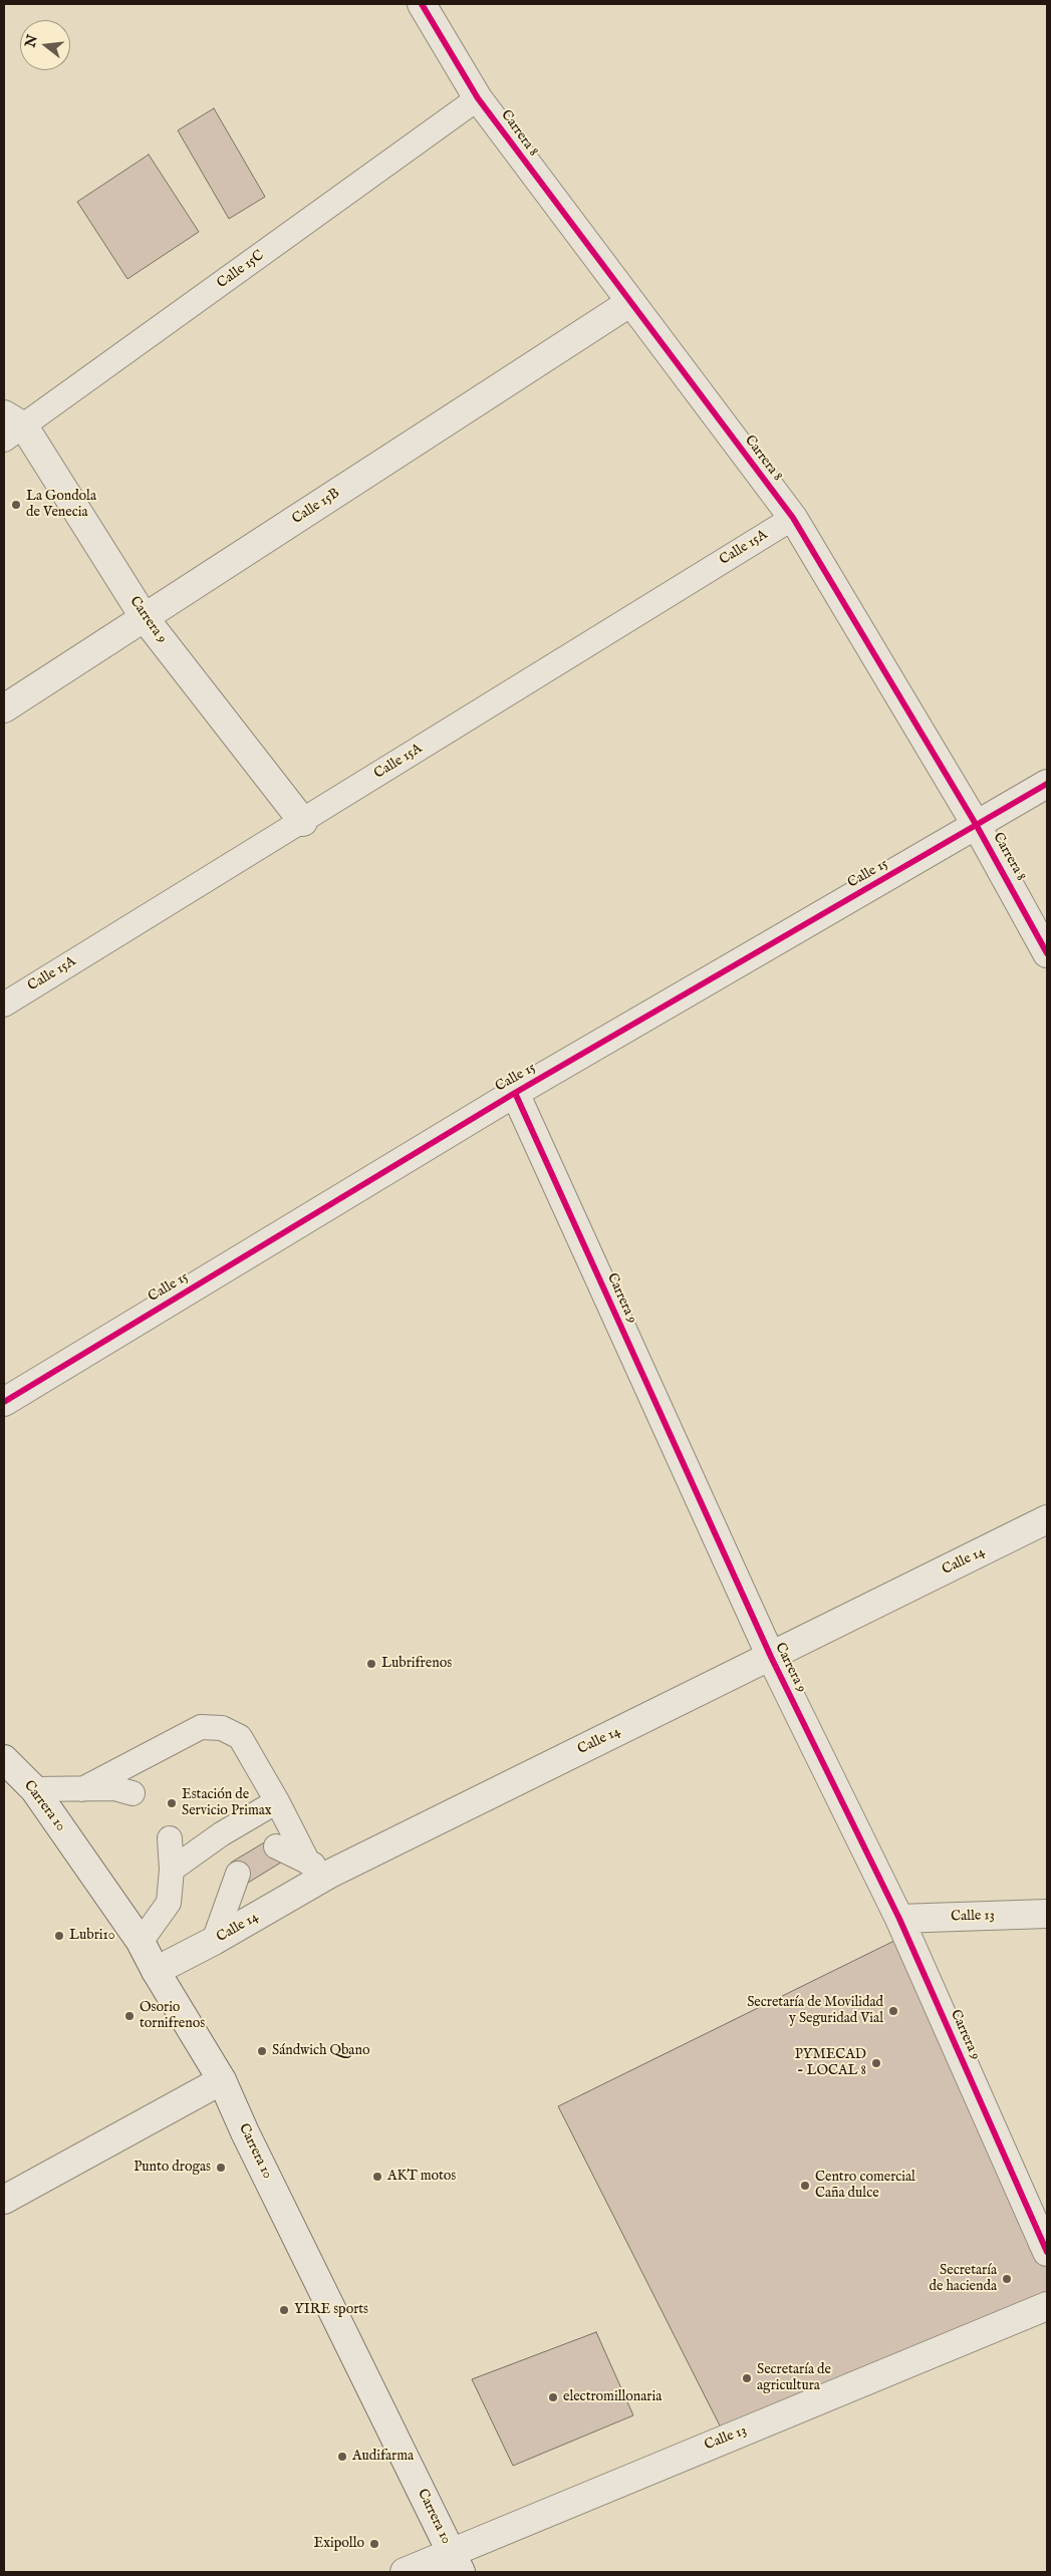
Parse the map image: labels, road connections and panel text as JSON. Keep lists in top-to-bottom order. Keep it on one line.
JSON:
{"streets":{"street":["Carrera 8","Calle 15B","Carrera 9","Calle 15","Calle 14","Carrera 10","Calle 13"],"lane":["Calle 15C","Calle 15A"]},"crossings":[["Carrera 8","Calle 15C"],["Carrera 8","Calle 15B"],["Carrera 8","Calle 15A"],["Carrera 8","Calle 15"],["Calle 15C","Carrera 9"],["Calle 15B","Carrera 9"],["Calle 15A","Carrera 9"],["Carrera 9","Calle 15"],["Carrera 9","Calle 14"],["Carrera 9","Calle 13"],["Calle 14","Carrera 10"],["Carrera 10","Calle 13"]],"places":["La Gondola de Venecia","Lubrifrenos","Estación de Servicio Primax","Lubri10","Secretaría de Movilidad y Seguridad Vial","Osorio tornifrenos","Sándwich Qbano","PYMECAD - LOCAL 8","Punto drogas","AKT motos","Centro comercial Caña dulce","Secretaría de hacienda","YIRE sports","Secretaría de agricultura","electromillonaria","Audifarma","Exipollo"],"north":"left"}
